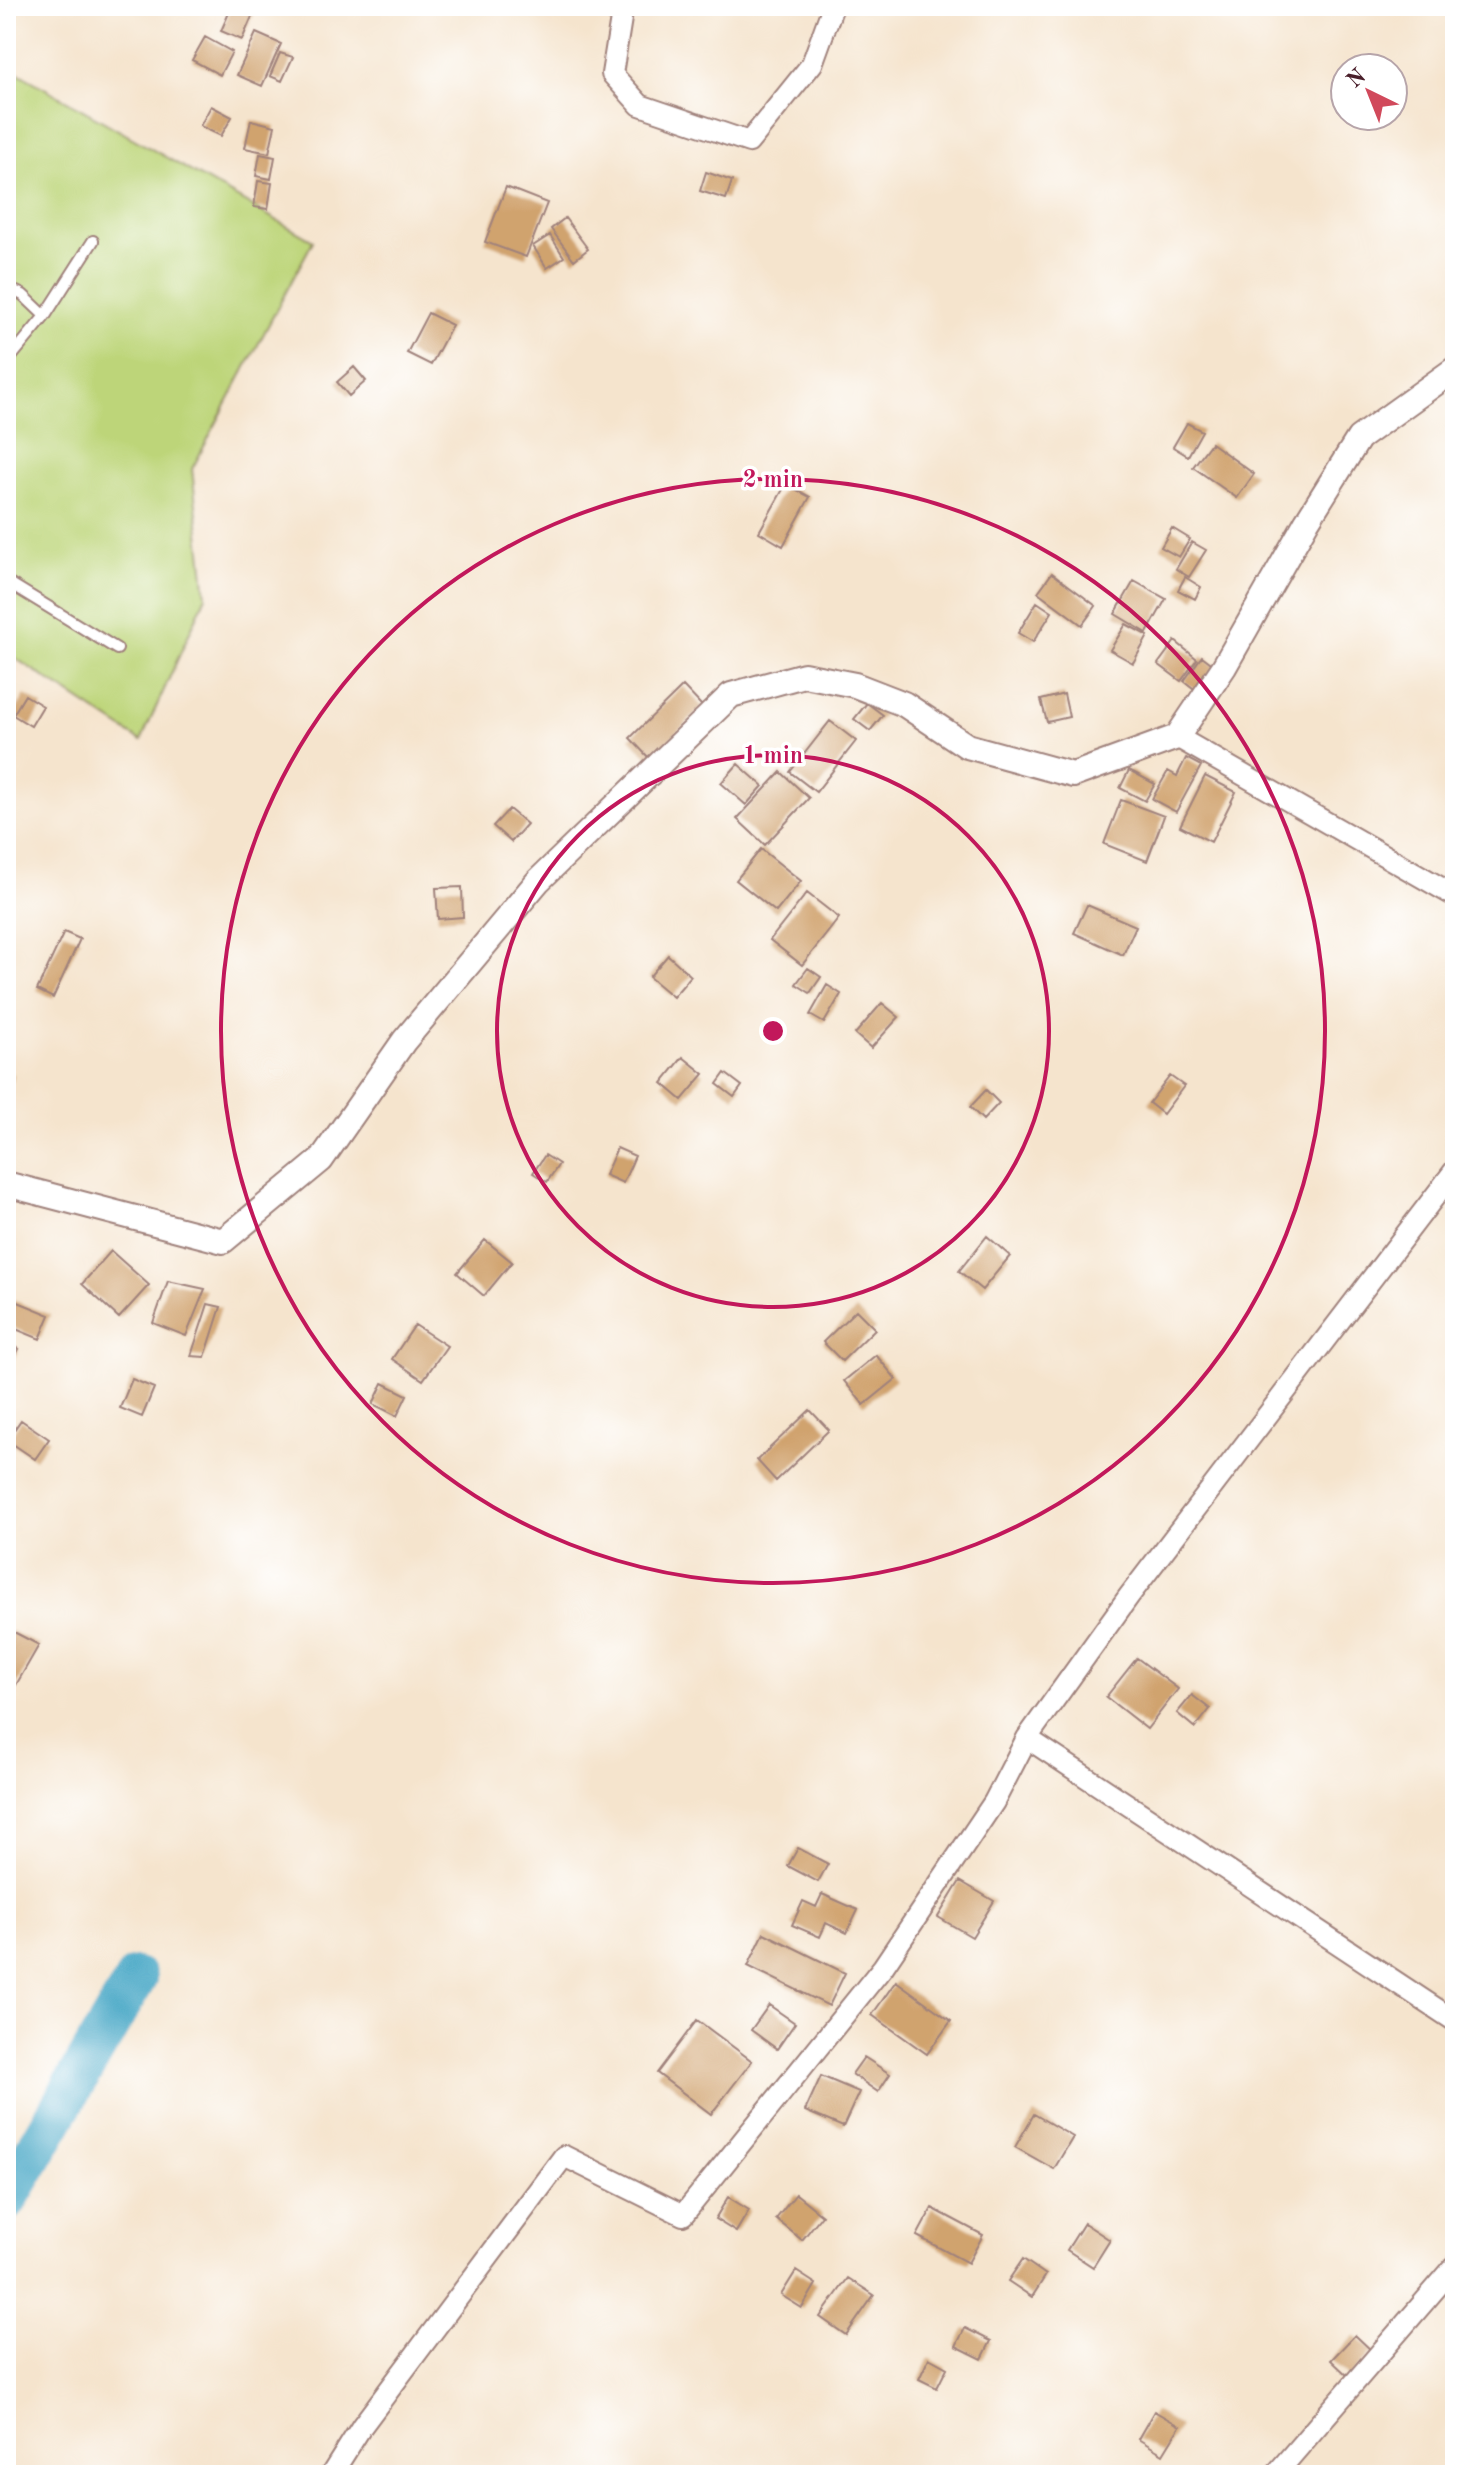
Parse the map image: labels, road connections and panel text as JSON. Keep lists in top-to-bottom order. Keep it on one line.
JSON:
{"north":"top left","rings":["2 min","1 min"]}
